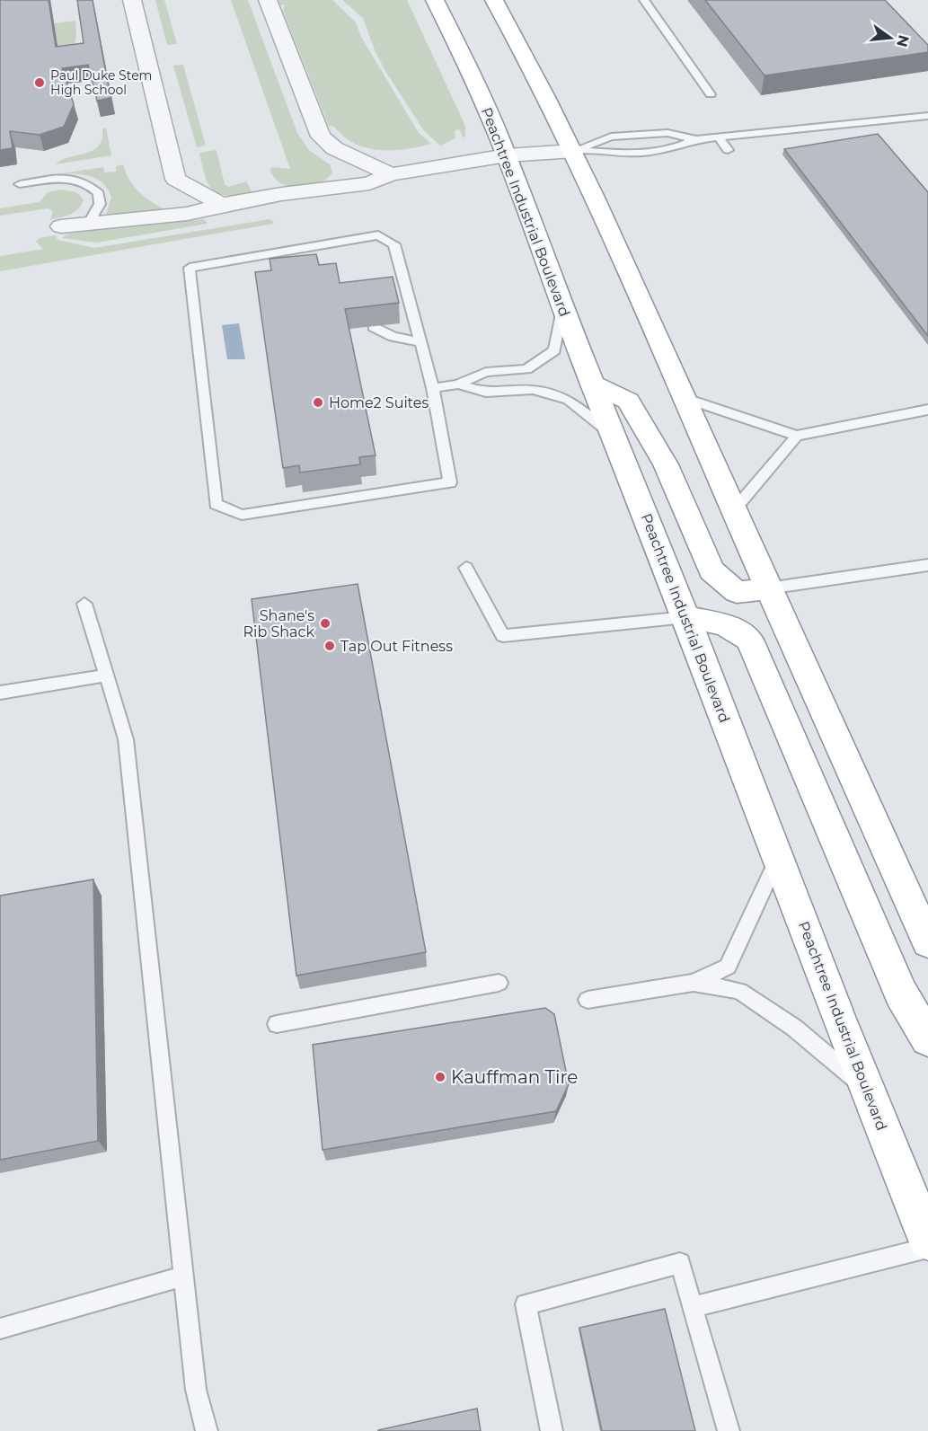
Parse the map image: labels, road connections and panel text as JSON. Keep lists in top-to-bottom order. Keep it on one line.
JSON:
{"streets":{"highway":["Peachtree Industrial Boulevard"]},"places":["Paul Duke Stem High School","Home2 Suites","Shane's Rib Shack","Tap Out Fitness","Kauffman Tire"],"north":"right"}
